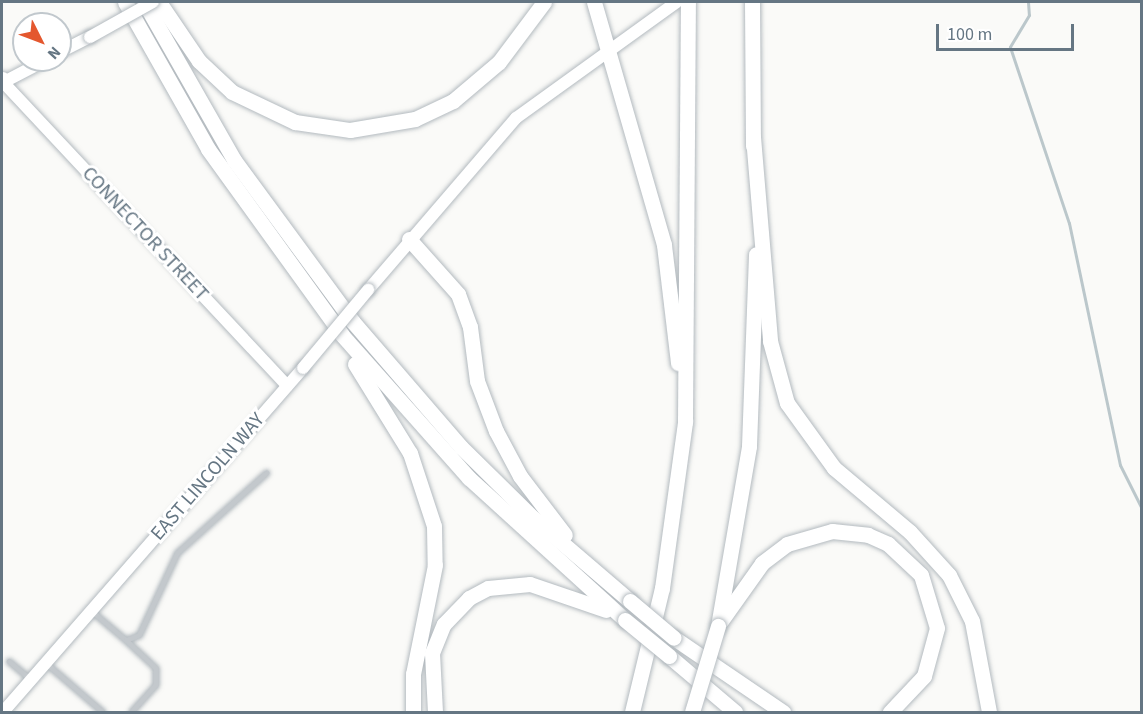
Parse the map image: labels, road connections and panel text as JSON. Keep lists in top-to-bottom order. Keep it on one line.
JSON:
{"streets":{"main road":["CONNECTOR STREET","EAST LINCOLN WAY"]},"crossings":[["CONNECTOR STREET","EAST LINCOLN WAY"]],"scale_bar":"100 m","north":"bottom right"}
